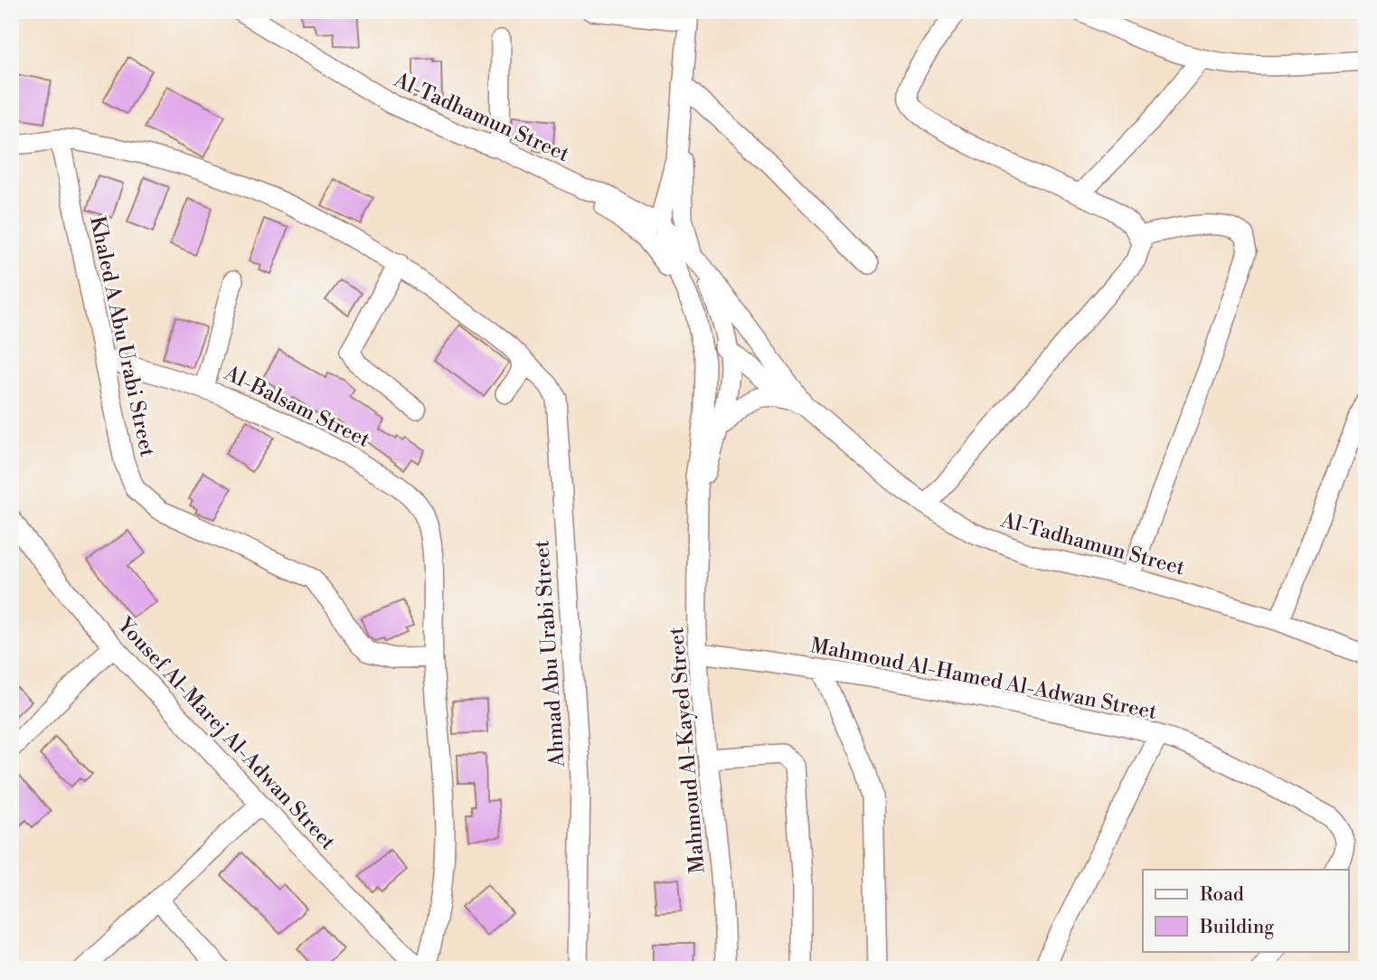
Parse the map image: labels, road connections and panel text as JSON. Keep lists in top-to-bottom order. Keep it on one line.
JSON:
{"streets":{"street":["Al-Tadhamun Street","Khaled A Abu Urabi Street","Al-Balsam Street","Ahmad Abu Urabi Street","Mahmoud Al-Hamed Al-Adwan Street","Yousef Al-Marej Al-Adwan Street","Mahmoud Al-Kayed Street"]},"crossings":[["Al-Tadhamun Street","Mahmoud Al-Kayed Street"],["Khaled A Abu Urabi Street","Al-Balsam Street"],["Khaled A Abu Urabi Street","Ahmad Abu Urabi Street"],["Al-Balsam Street","Yousef Al-Marej Al-Adwan Street"],["Mahmoud Al-Hamed Al-Adwan Street","Mahmoud Al-Kayed Street"]],"legend":["Road","Building"]}
